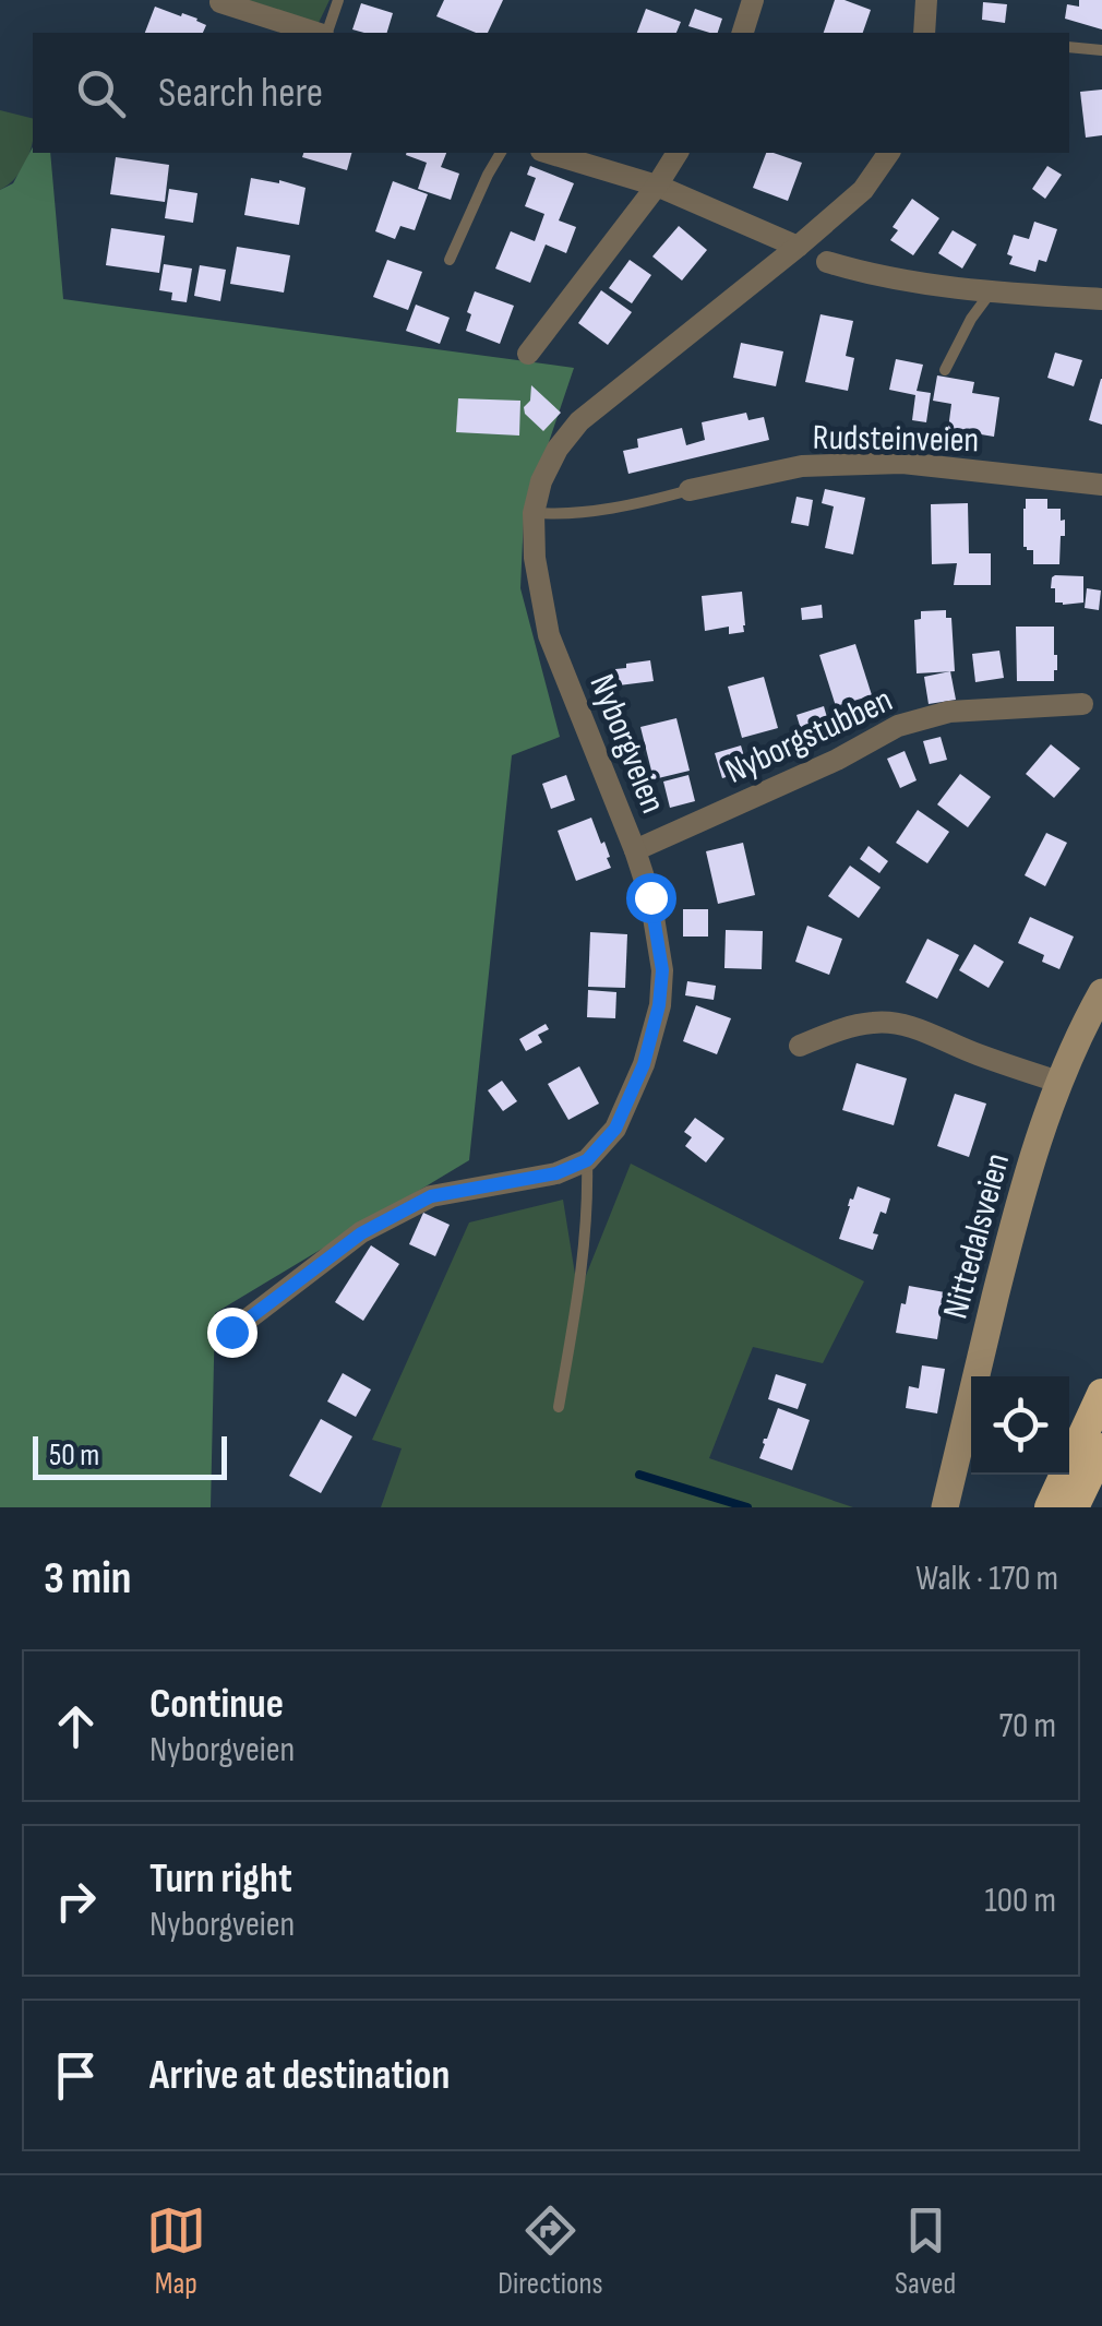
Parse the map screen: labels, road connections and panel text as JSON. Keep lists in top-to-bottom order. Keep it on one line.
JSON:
{"streets":{"main road":["Nittedalsveien"],"street":["Rudsteinveien","Nyborgstubben","Nyborgveien"]},"crossings":[["Nyborgstubben","Nyborgveien"]],"scale_bar":"50 m","page":{"search":"Search here","scale":"50 m","heading":["3 min","Walk · 170 m"],"list":[["Continue","Nyborgveien","70 m"],["Turn right","Nyborgveien","100 m"],"Arrive at destination"],"nav":["Map","Directions","Saved"]}}
